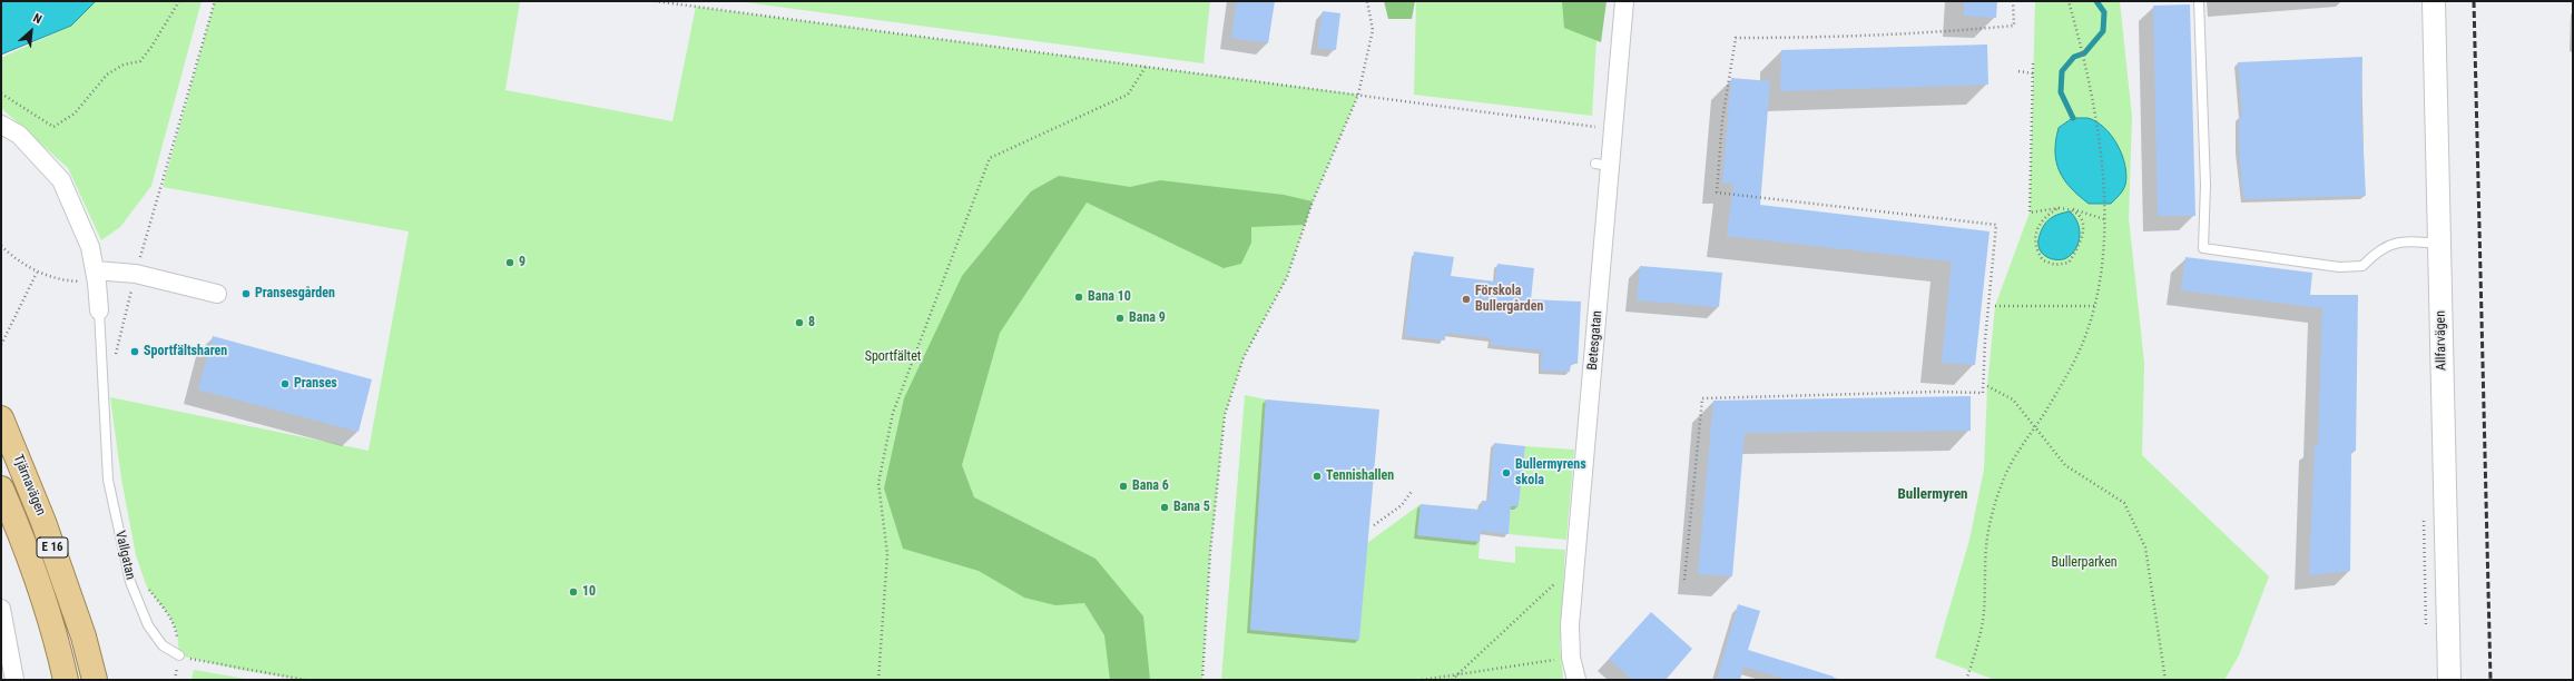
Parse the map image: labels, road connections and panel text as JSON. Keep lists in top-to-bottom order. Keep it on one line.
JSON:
{"streets":{"highway":["Tjärnavägen","E 16"],"street":["Betesgatan","Allfarvägen"],"lane":["Vallgatan"]},"districts":["Bullermyren"],"parks":["Sportfältet","Bullerparken"],"places":["9","Pransesgården","Bana 10","Förskola Bullergården","Bana 9","8","Sportfältsharen","Pranses","Bullermyrens skola","Tennishallen","Bana 6","Bana 5","10"],"north":"top right"}
